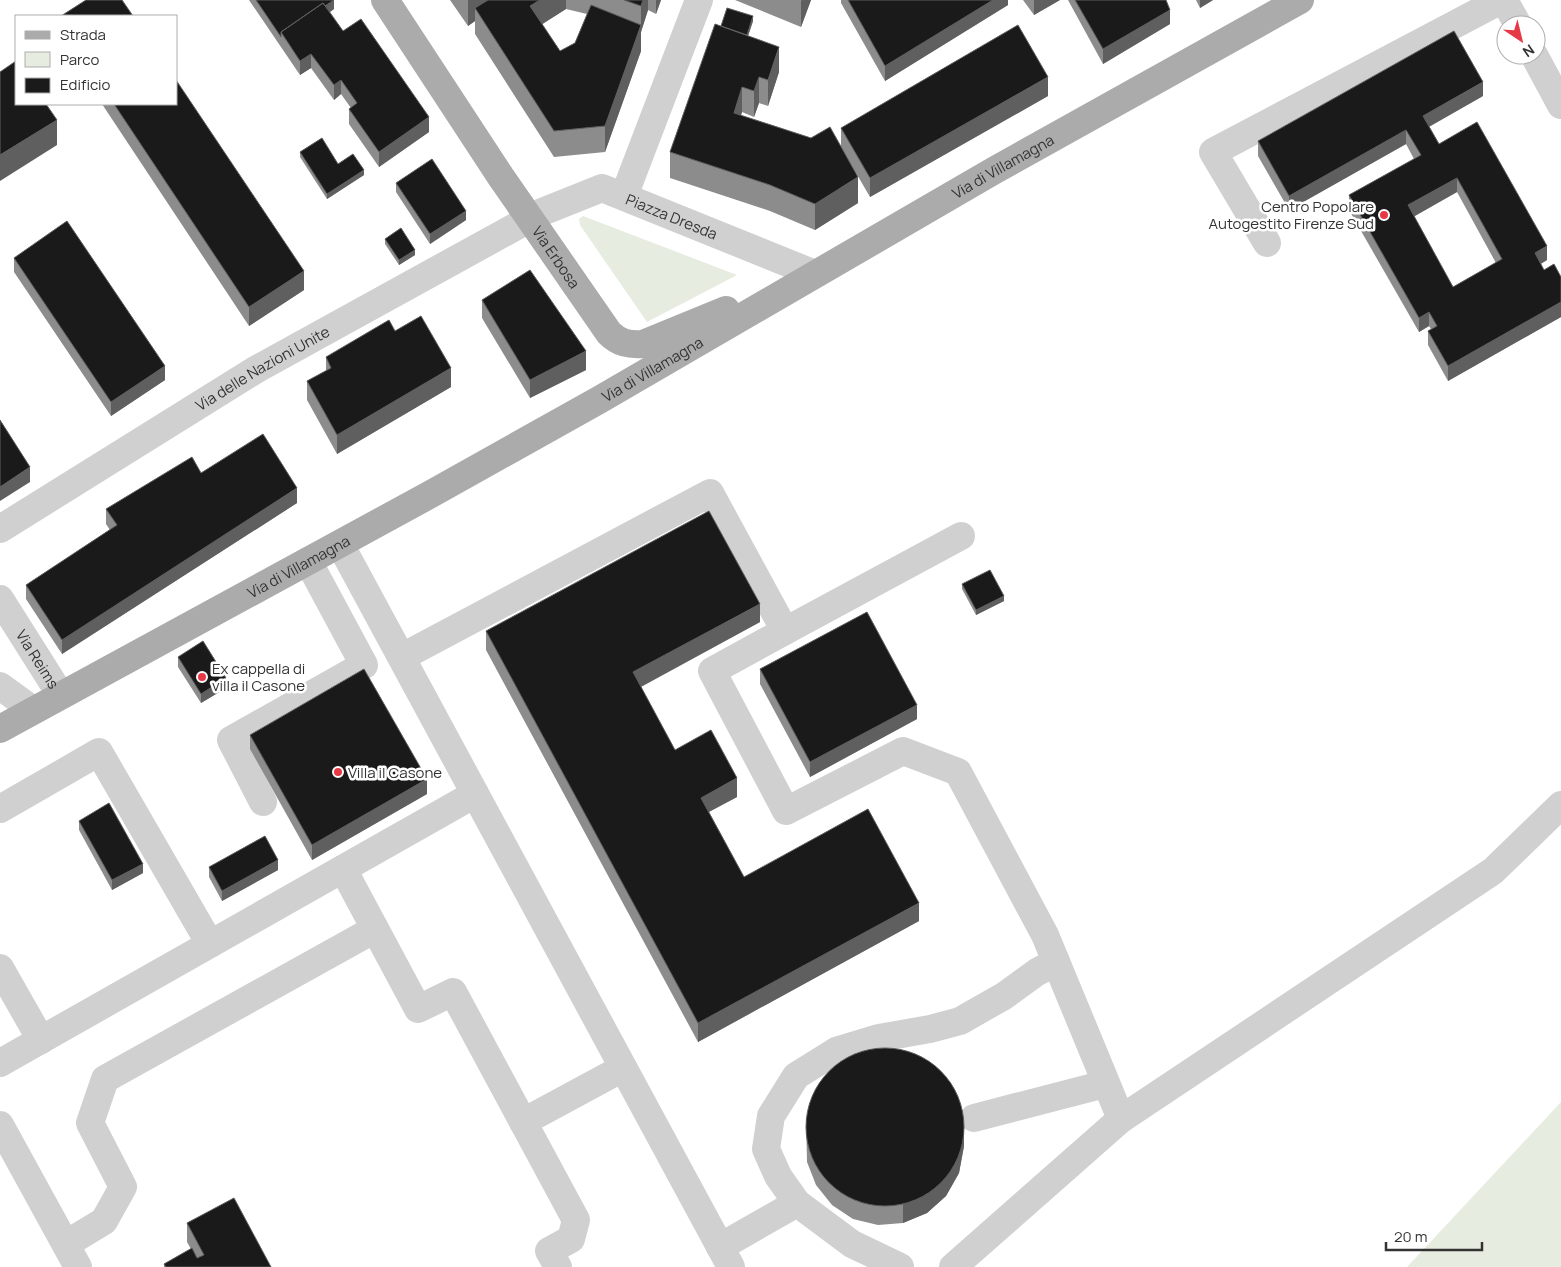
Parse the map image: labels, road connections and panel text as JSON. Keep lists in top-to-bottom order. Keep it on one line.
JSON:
{"streets":{"main road":["Via di Villamagna","Via Erbosa"],"street":["Piazza Dresda","Via delle Nazioni Unite","Via Reims"]},"crossings":[["Via di Villamagna","Piazza Dresda"],["Via di Villamagna","Via Erbosa"],["Via di Villamagna","Via Reims"],["Piazza Dresda","Via Erbosa"],["Piazza Dresda","Via delle Nazioni Unite"],["Via Erbosa","Via delle Nazioni Unite"]],"places":["Centro Popolare Autogestito Firenze Sud","Ex cappella di villa il Casone","Villa il Casone"],"legend":["Strada","Parco","Edificio"],"scale_bar":"20 m","north":"bottom right"}
